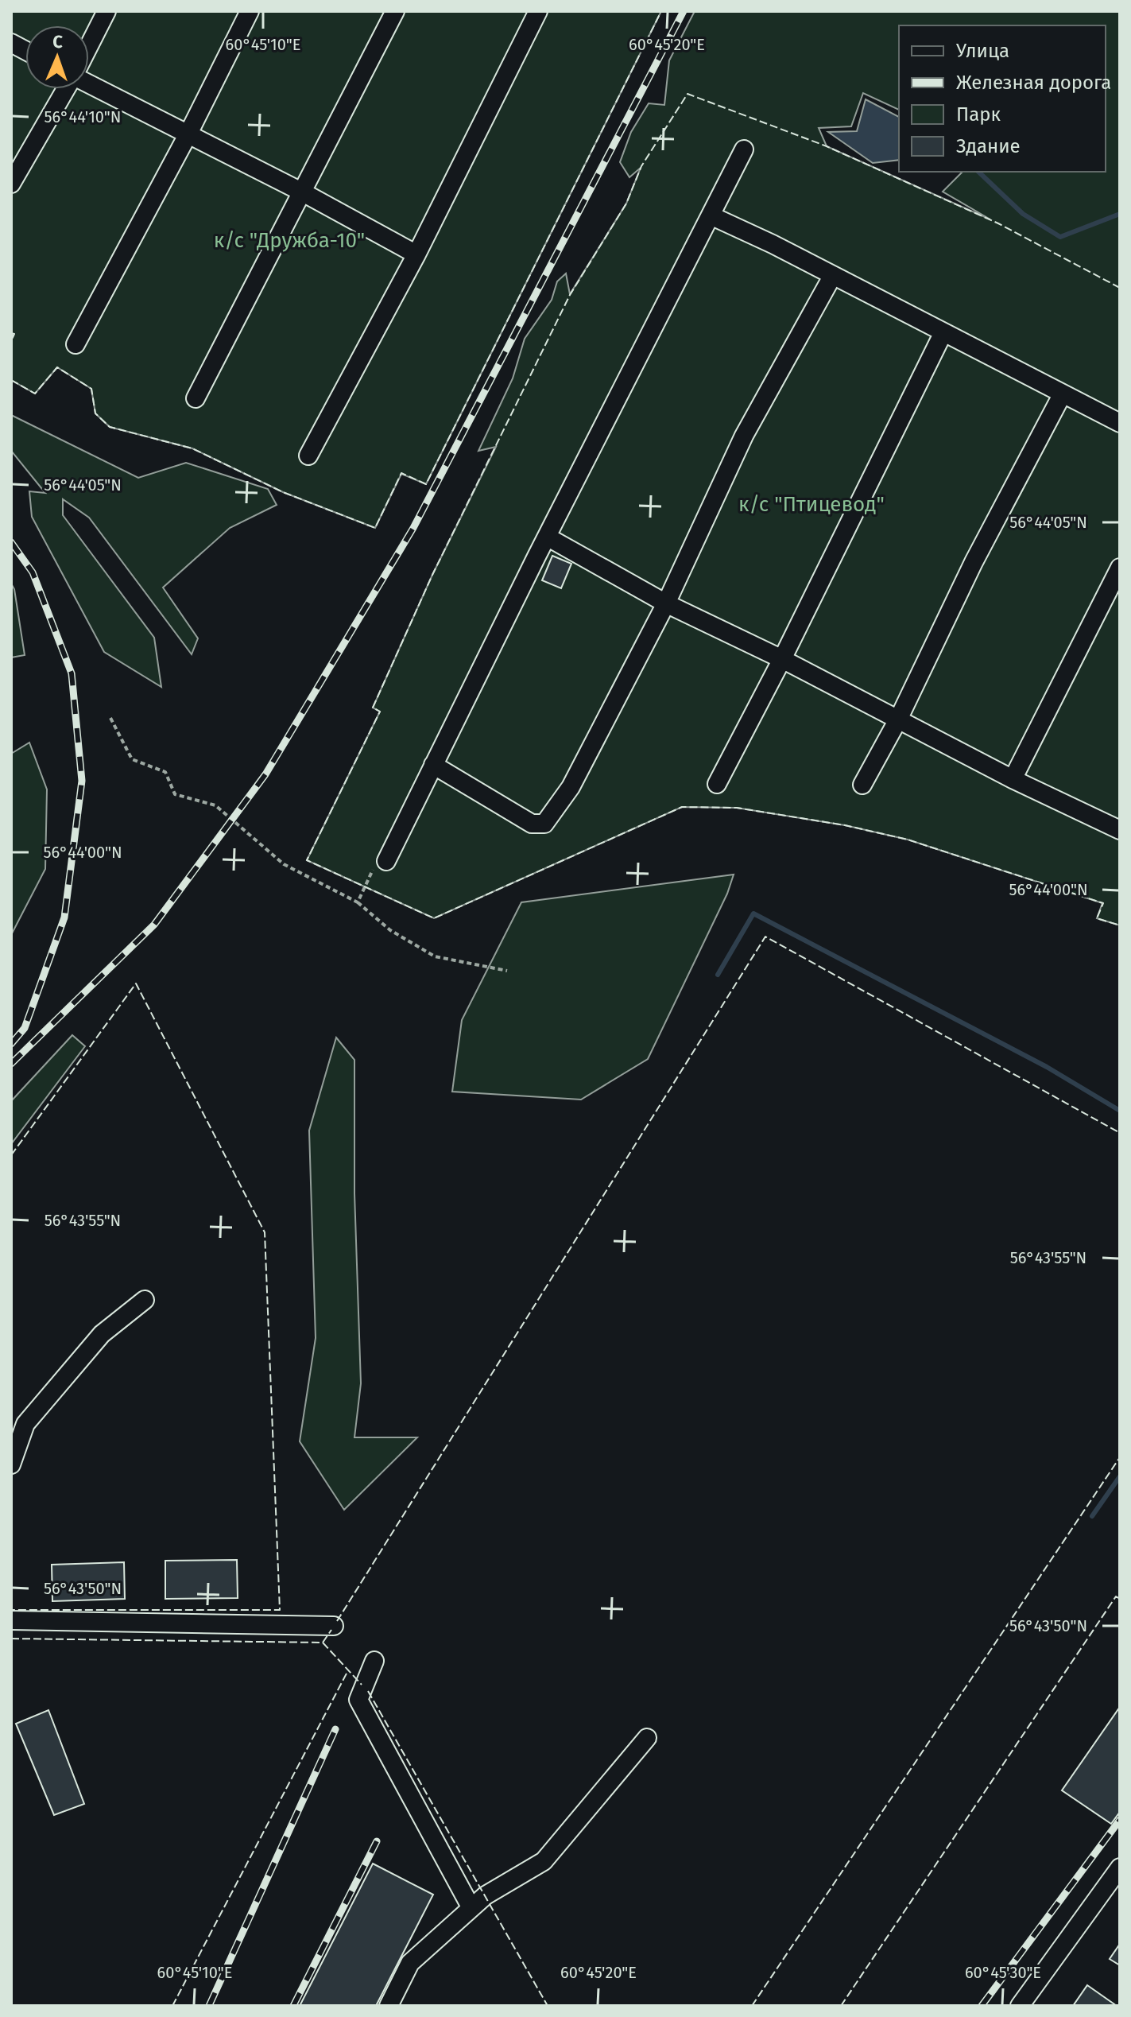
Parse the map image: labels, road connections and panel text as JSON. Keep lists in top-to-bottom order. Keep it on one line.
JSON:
{"parks":["к/с \"Дружба-10\"","к/с \"Птицевод\""],"legend":["Улица","Железная дорога","Парк","Здание"],"north":"top","coordinates":["60°45'10\"E","60°45'20\"E","56°44'10\"N","56°44'05\"N","56°44'00\"N","56°43'55\"N","56°43'50\"N","60°45'30\"E"]}
